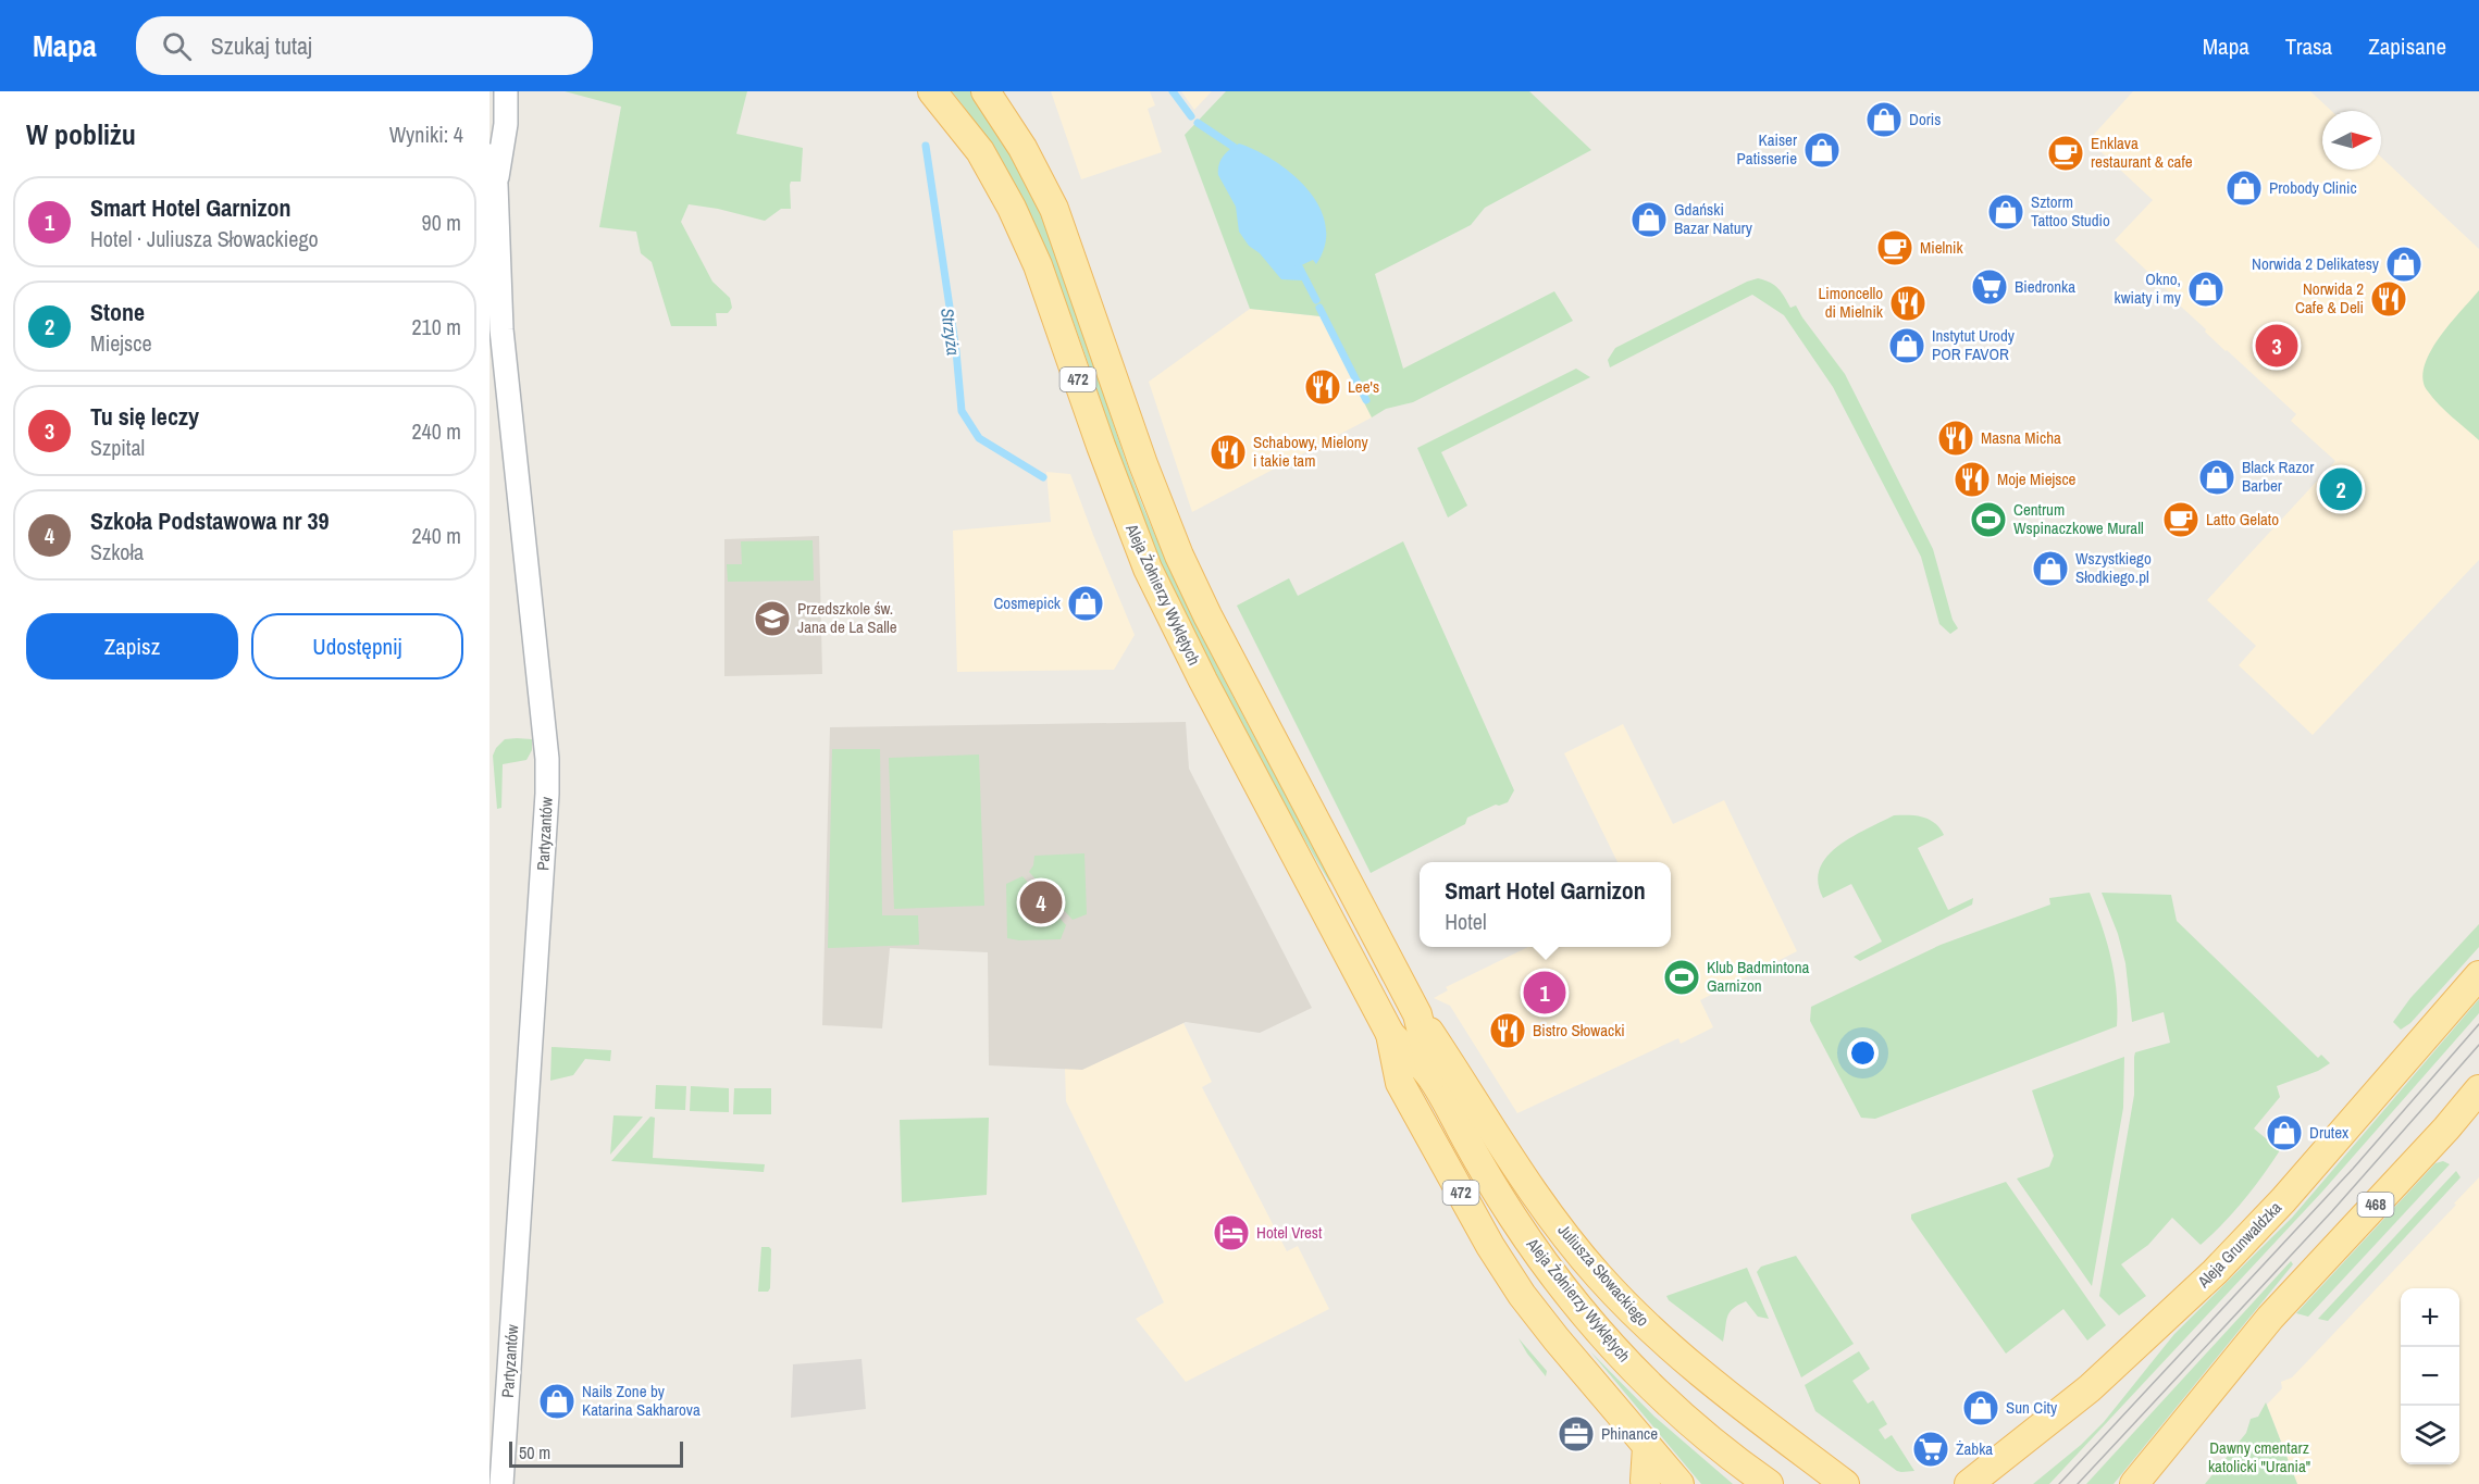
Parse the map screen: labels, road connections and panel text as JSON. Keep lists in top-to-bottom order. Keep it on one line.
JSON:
{"streets":{"main road":["472","Aleja Żołnierzy Wyklętych","468","Aleja Grunwaldzka","Juliusza Słowackiego"],"street":["Partyzantów"]},"crossings":[["472","Aleja Żołnierzy Wyklętych"],["Aleja Żołnierzy Wyklętych","Juliusza Słowackiego"]],"water":["Strzyża"],"parks":["Dawny cmentarz katolicki \"Urania\""],"places":{"shop":["Doris","Kaiser Patisserie","Probody Clinic","Sztorm Tattoo Studio","Gdański Bazar Natury","Norwida 2 Delikatesy","Okno, kwiaty i my","Instytut Urody POR FAVOR","Black Razor Barber","Wszystkiego Słodkiego.pl","Cosmepick","Drutex","Nails Zone by Katarina Sakharova","Sun City"],"cafe":["Enklava restaurant & cafe","Mielnik","Latto Gelato"],"supermarket":["Biedronka","Żabka"],"restaurant":["Norwida 2 Cafe & Deli","Limoncello di Mielnik","Lee's","Masna Micha","Schabowy, Mielony i takie tam","Moje Miejsce","Bistro Słowacki"],"sports":["Centrum Wspinaczkowe Murall","Klub Badmintona Garnizon"],"school or university":["Przedszkole św. Jana de La Salle"],"hotel":["Hotel Vrest"],"office":["Phinance"]},"scale_bar":"50 m","north":"right","page":{"header":"Mapa","search":"Szukaj tutaj","nav":["Mapa","Trasa","Zapisane"],"heading":["W pobliżu","Wyniki: 4"],"list":[{"mark":"1","name":"Smart Hotel Garnizon","note":"Hotel · Juliusza Słowackiego","value":"90 m"},{"mark":"2","name":"Stone","note":"Miejsce","value":"210 m"},{"mark":"3","name":"Tu się leczy","note":"Szpital","value":"240 m"},{"mark":"4","name":"Szkoła Podstawowa nr 39","note":"Szkoła","value":"240 m"}],"pins":["3","2","4","1"],"buttons":["Zapisz","Udostępnij"],"popup":["Smart Hotel Garnizon","Hotel"],"map_buttons":["+","−"],"scale":"50 m"}}
